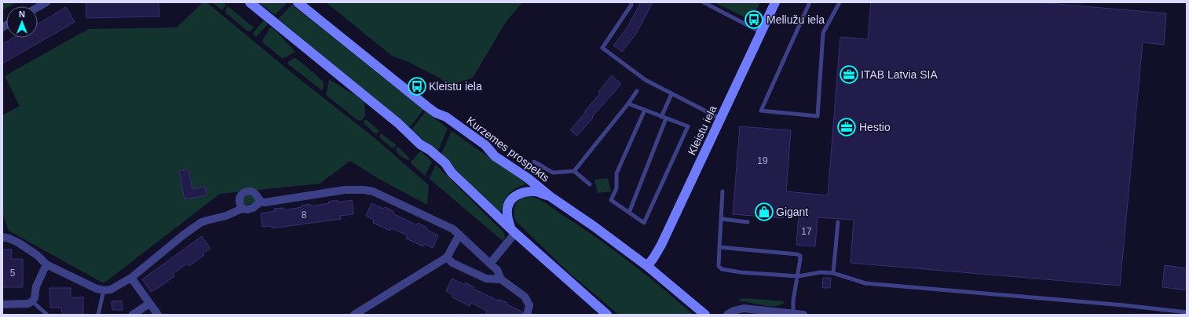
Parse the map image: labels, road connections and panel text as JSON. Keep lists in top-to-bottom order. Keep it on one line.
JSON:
{"streets":{"main road":["Kleistu iela","Kurzemes prospekts"]},"crossings":[["Kleistu iela","Kurzemes prospekts"]],"places":{"bus stop":["Mellužu iela","Kleistu iela"],"office":["ITAB Latvia SIA","Hestio"],"shop":["Gigant"]},"house_numbers":["19","8","17","5"],"north":"top"}
